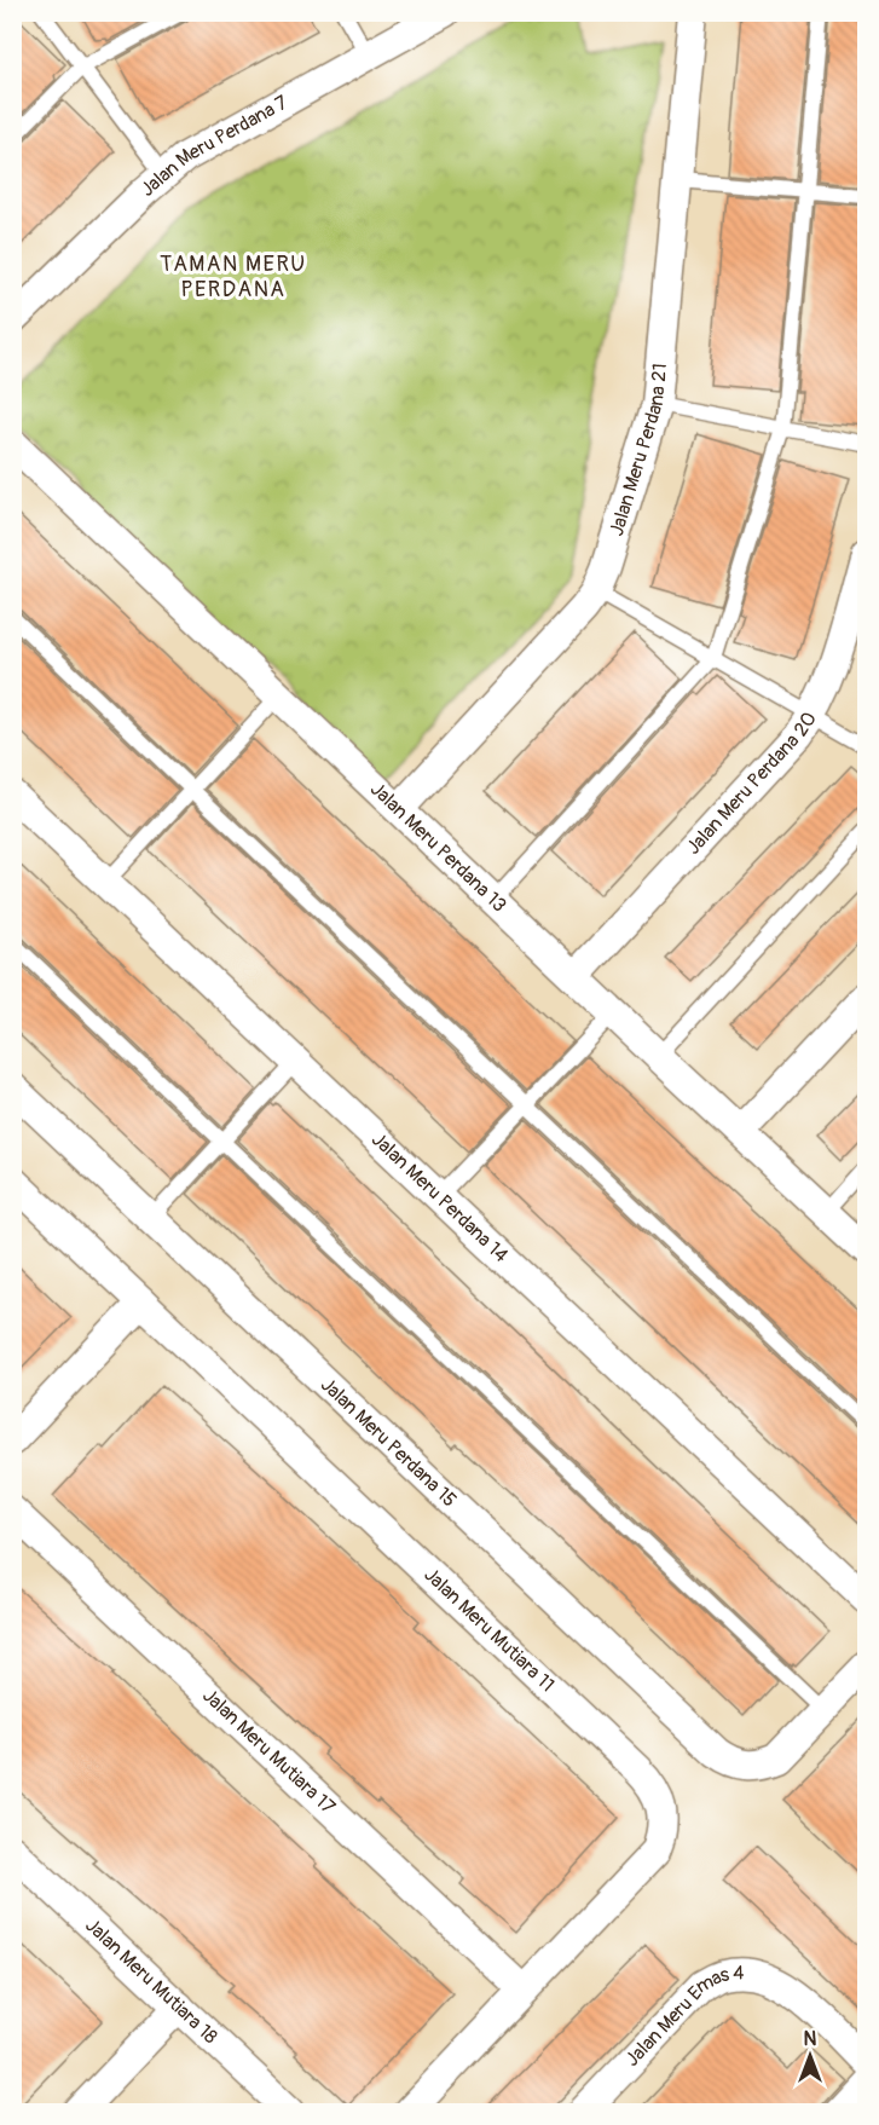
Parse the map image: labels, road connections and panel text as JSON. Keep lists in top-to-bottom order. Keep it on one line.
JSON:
{"streets":{"street":["Jalan Meru Perdana 7","Jalan Meru Perdana 21","Jalan Meru Perdana 20","Jalan Meru Perdana 13","Jalan Meru Perdana 14","Jalan Meru Perdana 15","Jalan Meru Mutiara 11","Jalan Meru Mutiara 17","Jalan Meru Mutiara 18","Jalan Meru Emas 4"]},"crossings":[["Jalan Meru Perdana 21","Jalan Meru Perdana 13"],["Jalan Meru Perdana 20","Jalan Meru Perdana 13"],["Jalan Meru Mutiara 11","Jalan Meru Mutiara 17"]],"districts":["TAMAN MERU PERDANA"],"north":"top"}
